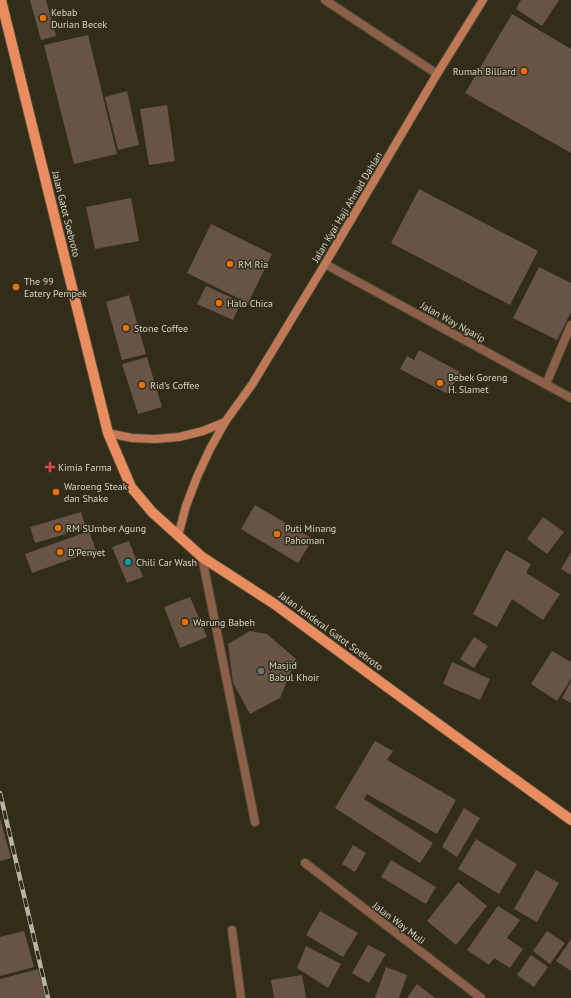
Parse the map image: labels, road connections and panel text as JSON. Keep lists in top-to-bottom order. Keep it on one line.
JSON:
{"streets":{"main road":["Jalan Kyai Haji Ahmad Dahlan","Jalan Gatot Soebroto","Jalan Jenderal Gatot Soebroto"],"street":["Jalan Way Ngarip","Jalan Way Muli"]},"crossings":[["Jalan Kyai Haji Ahmad Dahlan","Jalan Way Ngarip"],["Jalan Kyai Haji Ahmad Dahlan","Jalan Jenderal Gatot Soebroto"],["Jalan Gatot Soebroto","Jalan Jenderal Gatot Soebroto"]],"places":{"other":["Kebab Durian Becek","Rumah Billiard","RM Ria","The 99 Eatery Pempek","Halo Chica","Stone Coffee","Bebek Goreng H. Slamet","Rid's Coffee","Waroeng Steak dan Shake","RM SUmber Agung","Puti Minang Pahoman","D'Penyet","Chili Car Wash","Warung Babeh","Masjid Babul Khoir"],"health":["Kimia Farma"]}}
